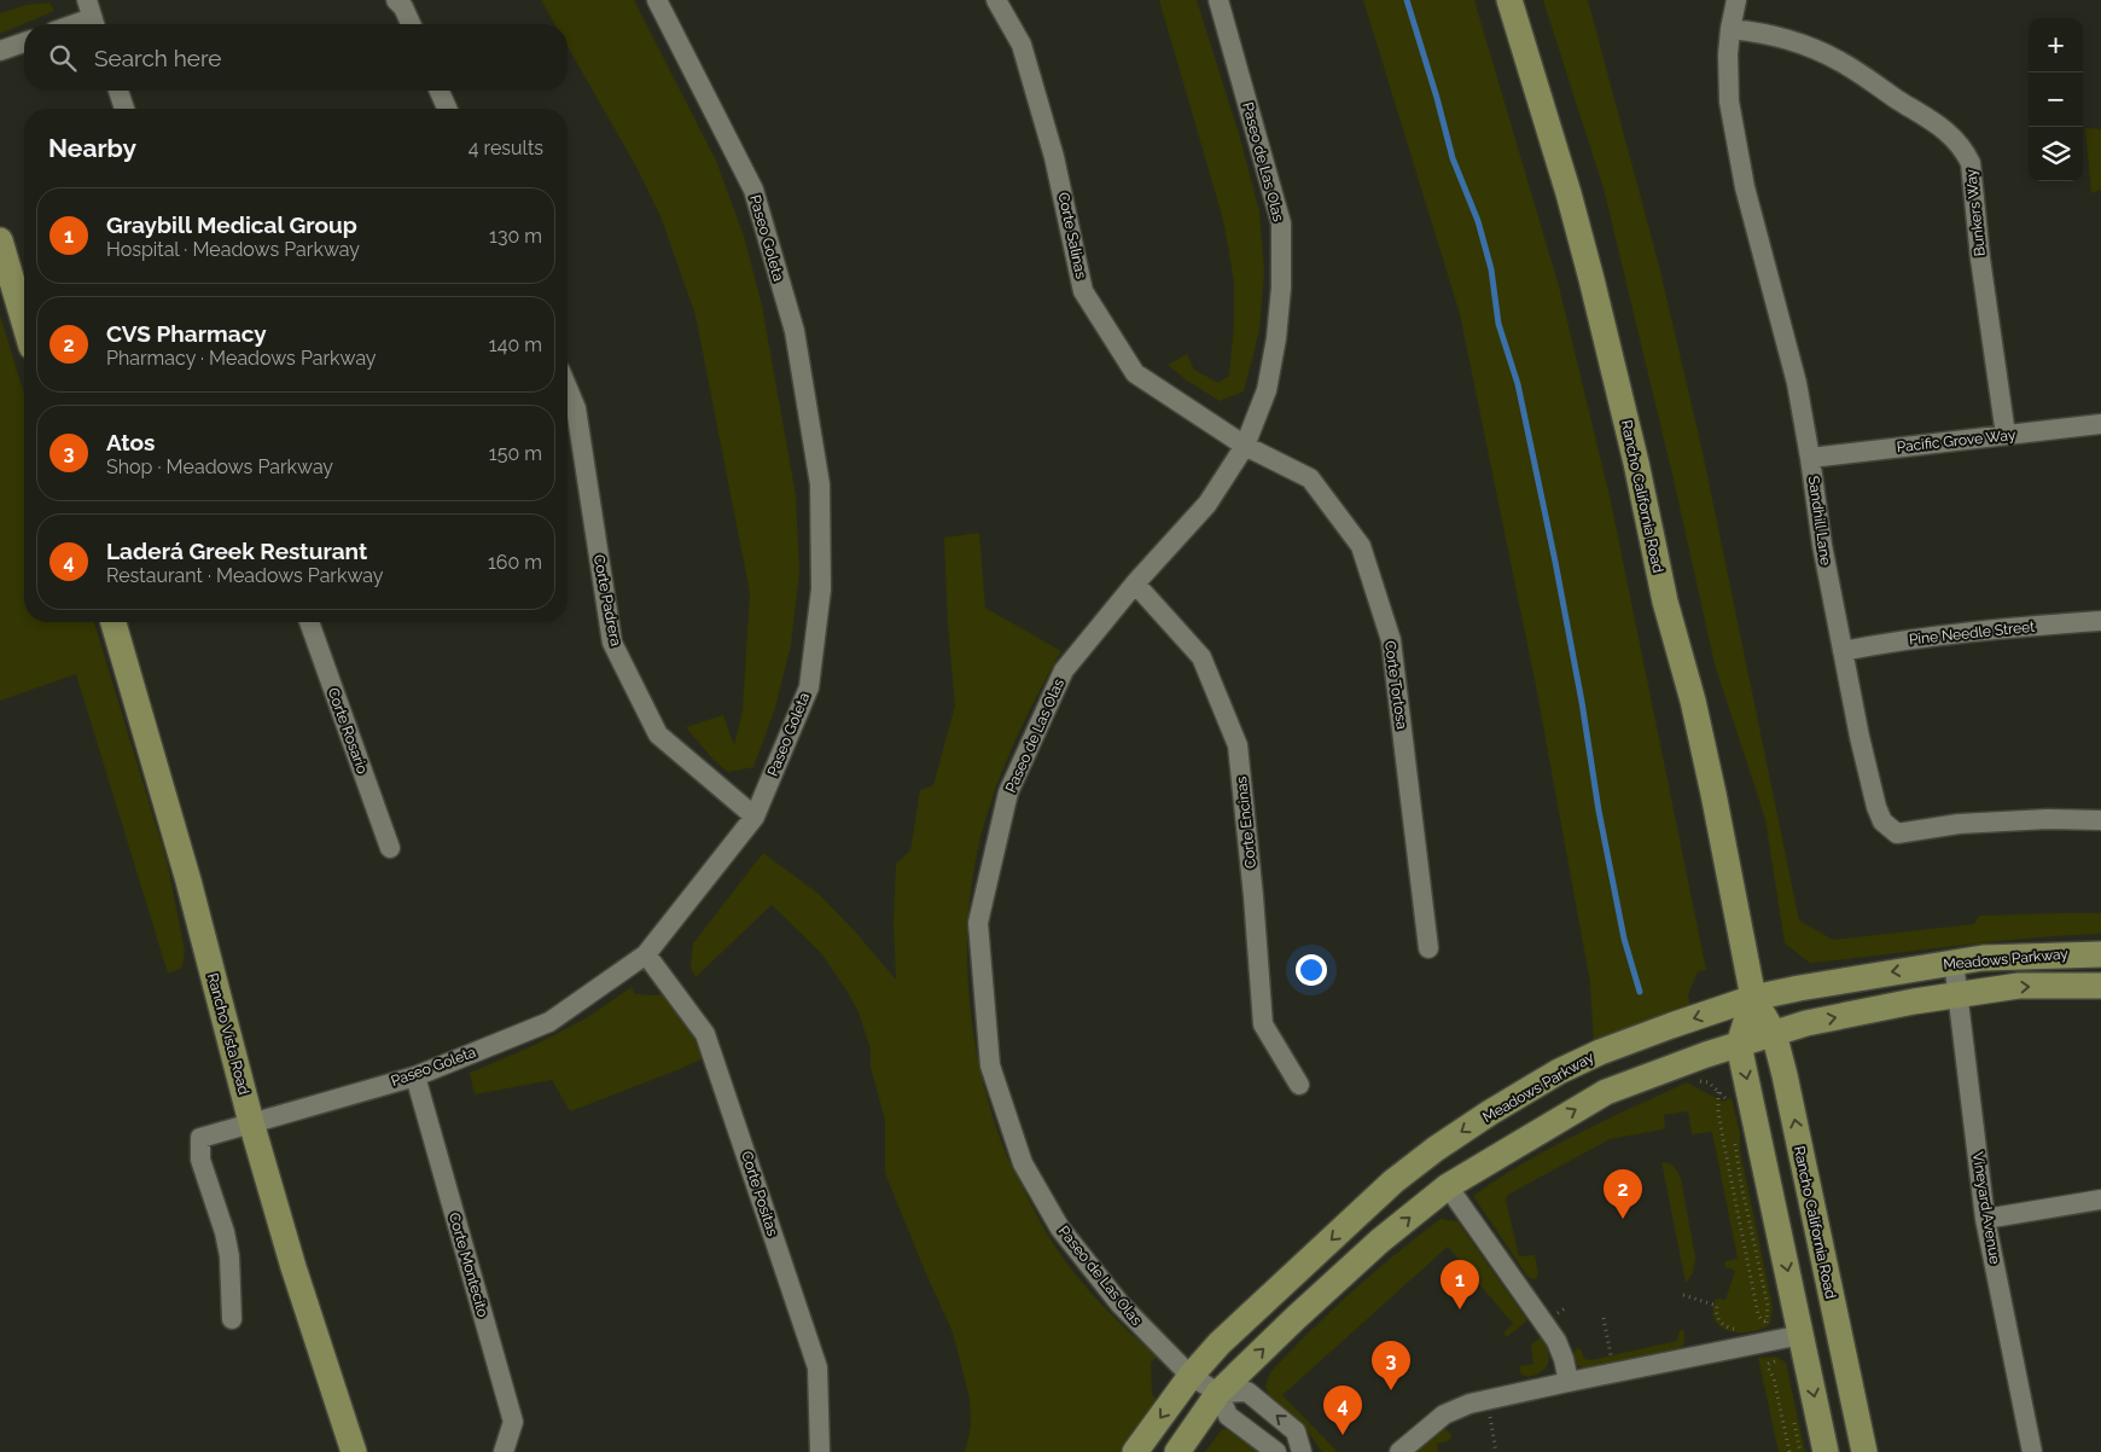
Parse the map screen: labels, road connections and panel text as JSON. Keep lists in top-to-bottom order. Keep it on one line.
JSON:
{"streets":{"main road":["Rancho California Road","Meadows Parkway","Rancho Vista Road"],"street":["Paseo de Las Olas","Bunkers Way","Corte Salinas","Paseo Goleta","Pacific Grove Way","Sandhill Lane","Corte Padrera","Pine Needle Street","Corte Tortosa","Corte Rosario","Corte Encinas","Corte Positas","Vineyard Avenue","Corte Montecito"]},"crossings":[["Paseo de Las Olas","Corte Salinas"],["Paseo de Las Olas","Corte Tortosa"],["Paseo de Las Olas","Corte Encinas"],["Paseo de Las Olas","Meadows Parkway"],["Bunkers Way","Pacific Grove Way"],["Bunkers Way","Sandhill Lane"],["Corte Salinas","Corte Tortosa"],["Paseo Goleta","Corte Padrera"],["Paseo Goleta","Rancho Vista Road"],["Paseo Goleta","Corte Positas"],["Paseo Goleta","Corte Montecito"],["Pacific Grove Way","Sandhill Lane"],["Rancho California Road","Meadows Parkway"],["Sandhill Lane","Pine Needle Street"],["Meadows Parkway","Vineyard Avenue"]],"page":{"map_buttons":["+","−"],"search":"Search here","heading":["Nearby","4 results"],"list":[{"mark":"1","name":"Graybill Medical Group","note":"Hospital · Meadows Parkway","value":"130 m"},{"mark":"2","name":"CVS Pharmacy","note":"Pharmacy · Meadows Parkway","value":"140 m"},{"mark":"3","name":"Atos","note":"Shop · Meadows Parkway","value":"150 m"},{"mark":"4","name":"Laderá Greek Resturant","note":"Restaurant · Meadows Parkway","value":"160 m"}],"pins":["2","1","3","4"]}}
